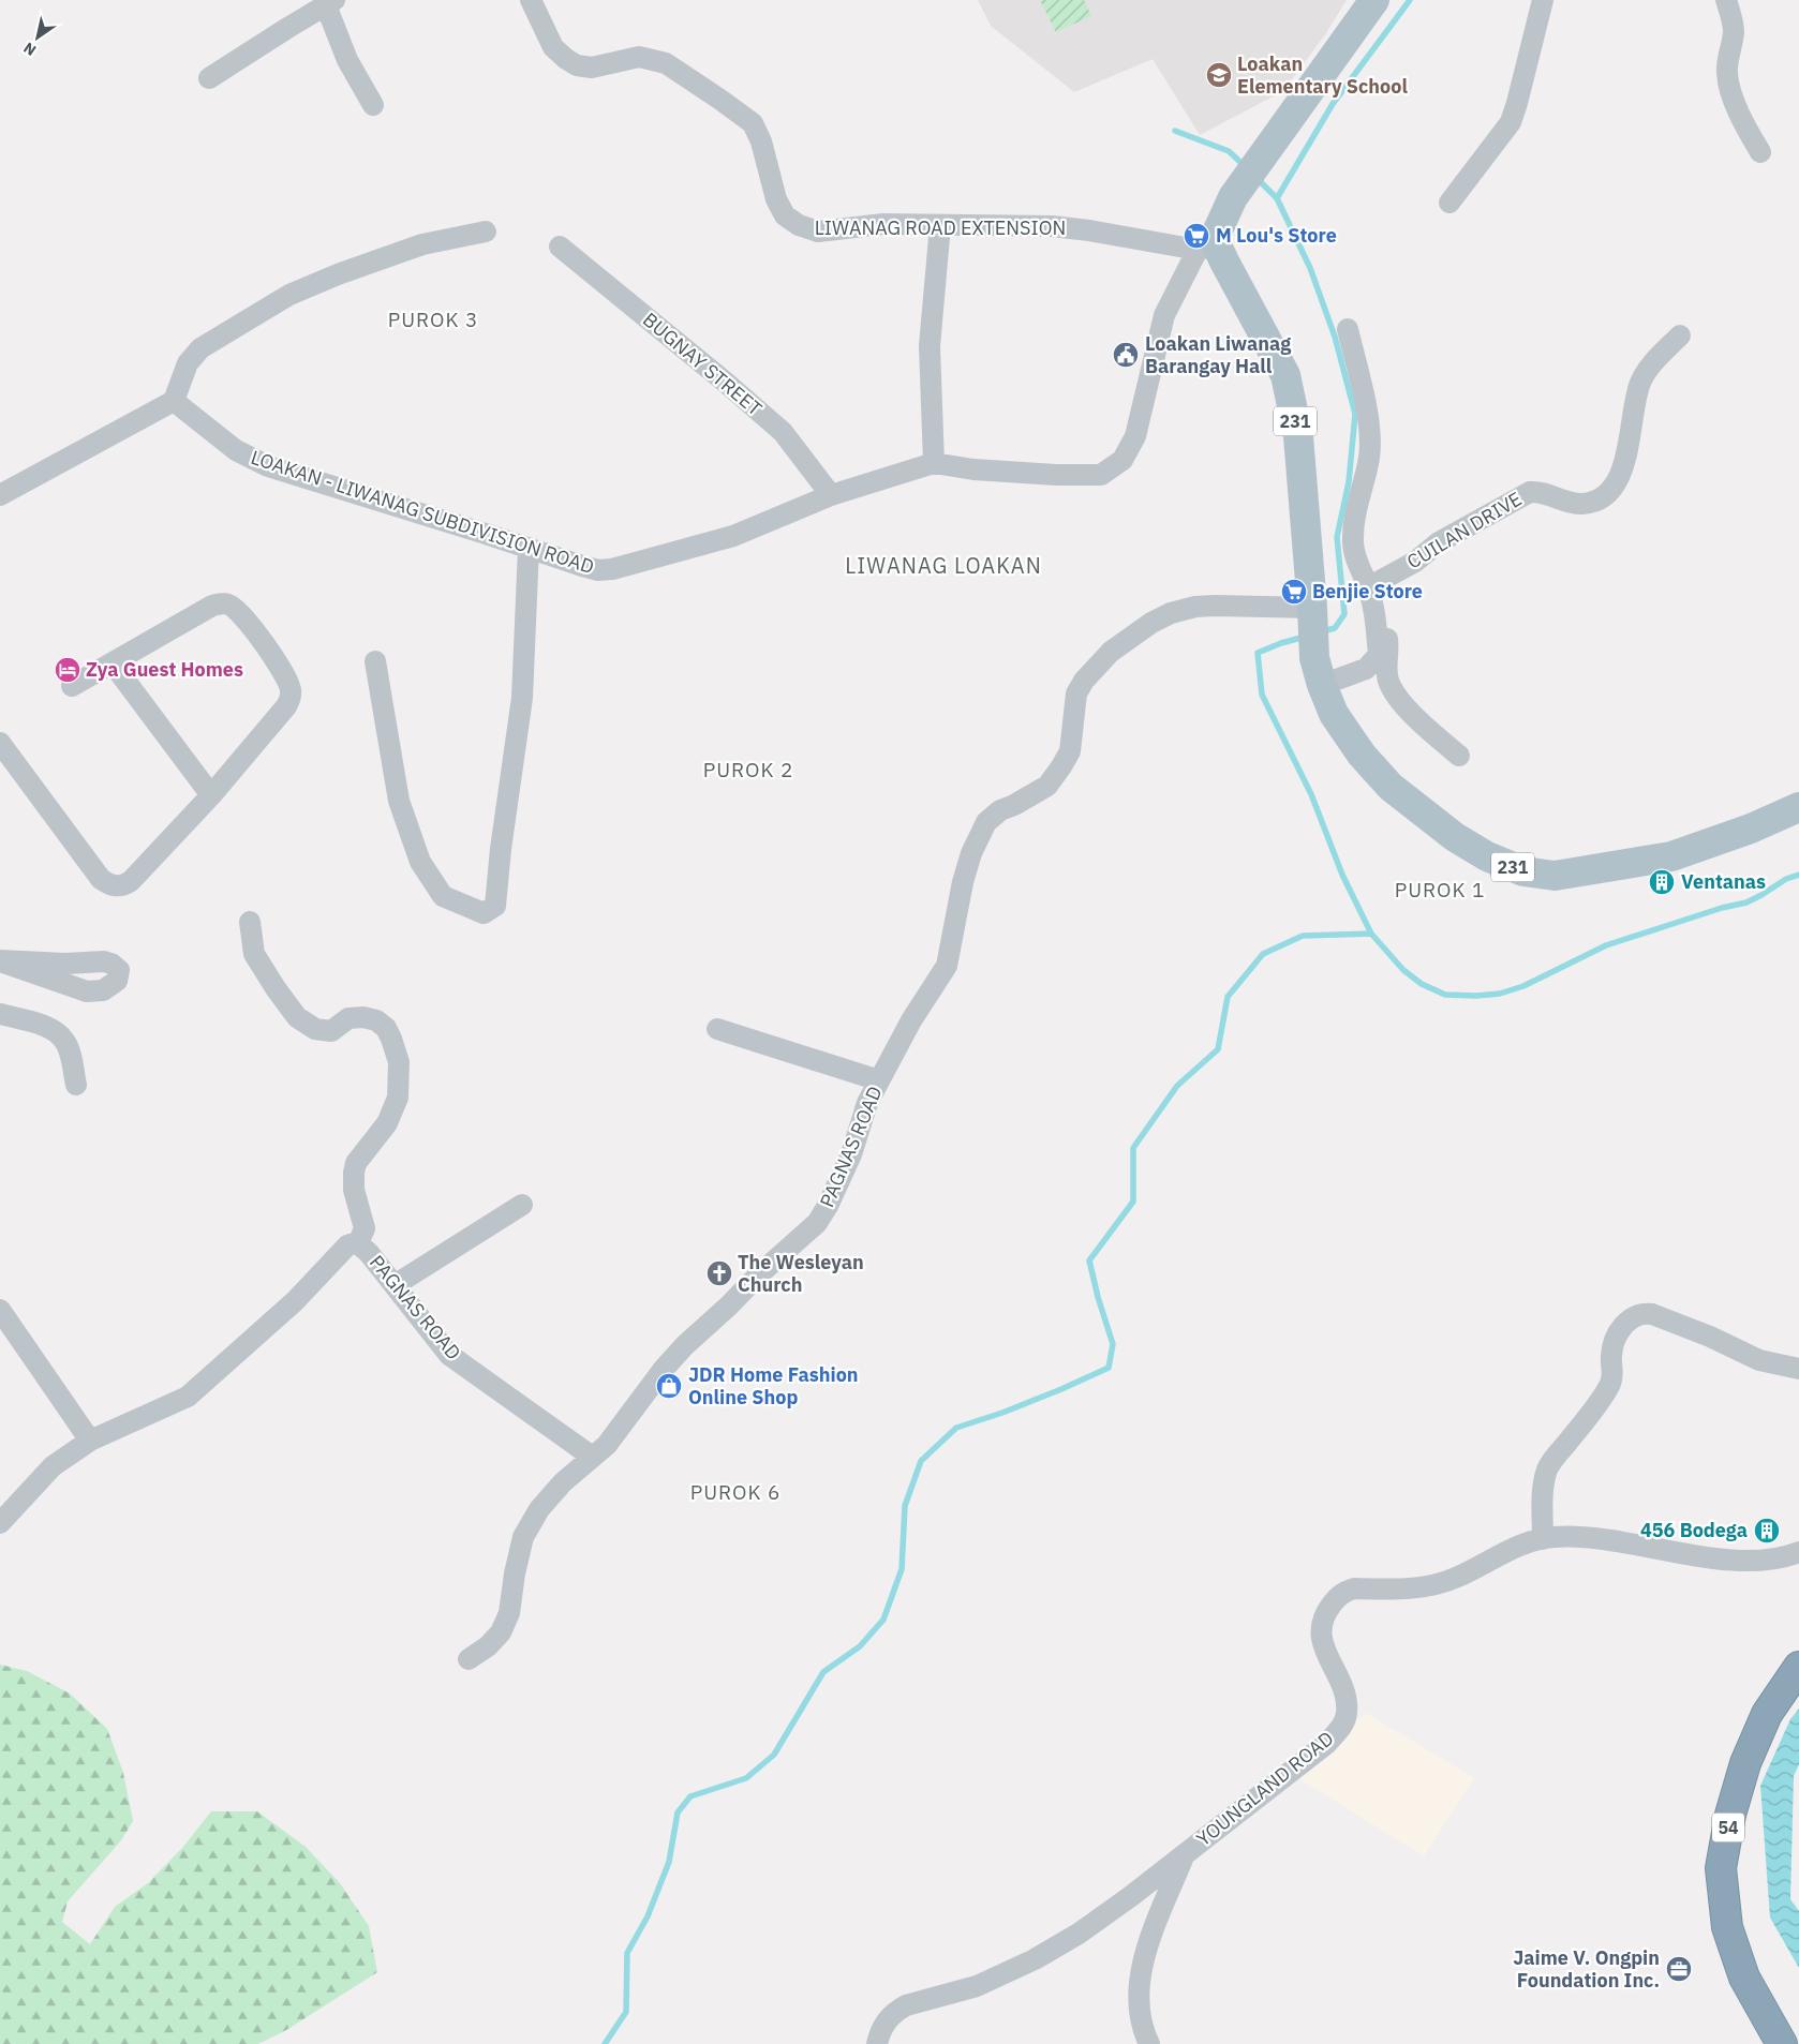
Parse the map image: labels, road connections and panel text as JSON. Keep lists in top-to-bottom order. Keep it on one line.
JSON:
{"streets":{"highway":["54"],"main road":["231"],"street":["LIWANAG ROAD EXTENSION","BUGNAY STREET","LOAKAN - LIWANAG SUBDIVISION ROAD","CUILAN DRIVE","PAGNAS ROAD","YOUNGLAND ROAD"]},"crossings":[["LIWANAG ROAD EXTENSION","231"],["LIWANAG ROAD EXTENSION","LOAKAN - LIWANAG SUBDIVISION ROAD"],["BUGNAY STREET","LOAKAN - LIWANAG SUBDIVISION ROAD"],["231","LOAKAN - LIWANAG SUBDIVISION ROAD"],["231","PAGNAS ROAD"]],"districts":["PUROK 3","LIWANAG LOAKAN","PUROK 2","PUROK 1","PUROK 6"],"places":{"school or university":["Loakan Elementary School"],"supermarket":["M Lou's Store","Benjie Store"],"public building":["Loakan Liwanag Barangay Hall"],"hotel":["Zya Guest Homes"],"building":["Ventanas","456 Bodega"],"church":["The Wesleyan Church"],"shop":["JDR Home Fashion Online Shop"],"office":["Jaime V. Ongpin Foundation Inc."]},"north":"bottom left"}
